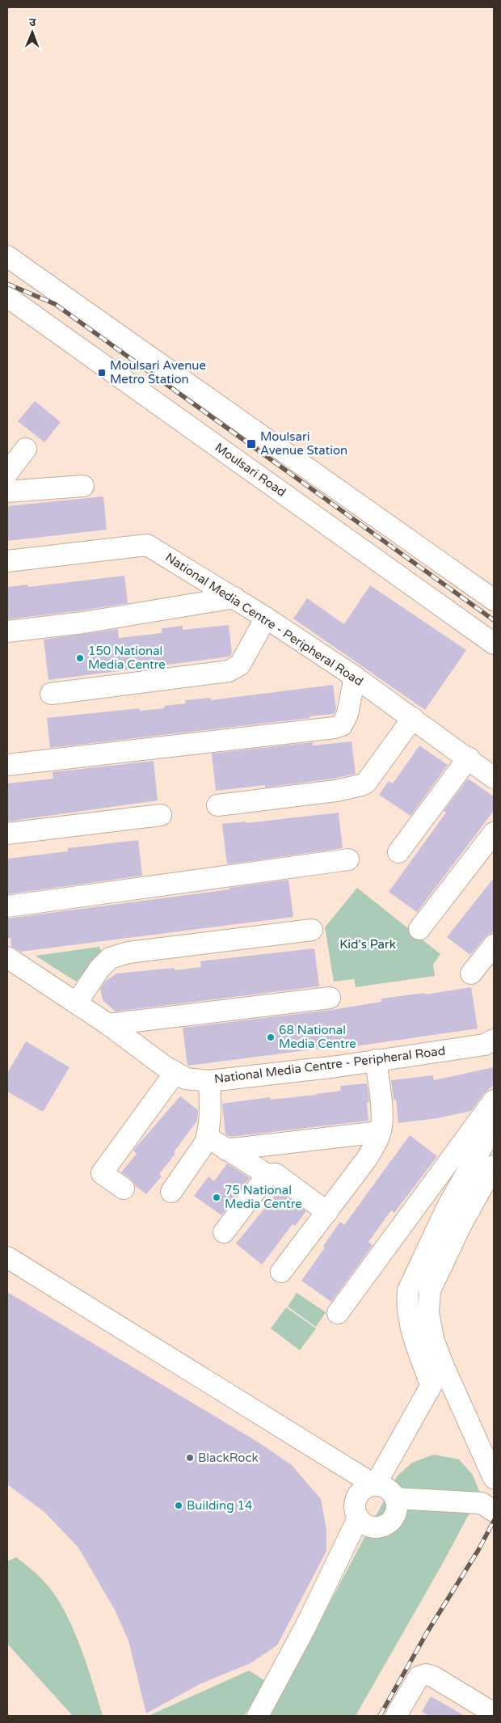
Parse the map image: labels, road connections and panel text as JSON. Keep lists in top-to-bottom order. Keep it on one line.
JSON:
{"streets":{"street":["Moulsari Road","National Media Centre - Peripheral Road"]},"parks":["Kid's Park"],"places":{"transit":["Moulsari Avenue Metro Station","Moulsari Avenue Station"],"other":["150 National Media Centre","68 National Media Centre","75 National Media Centre","BlackRock","Building 14"]},"north":"top"}
